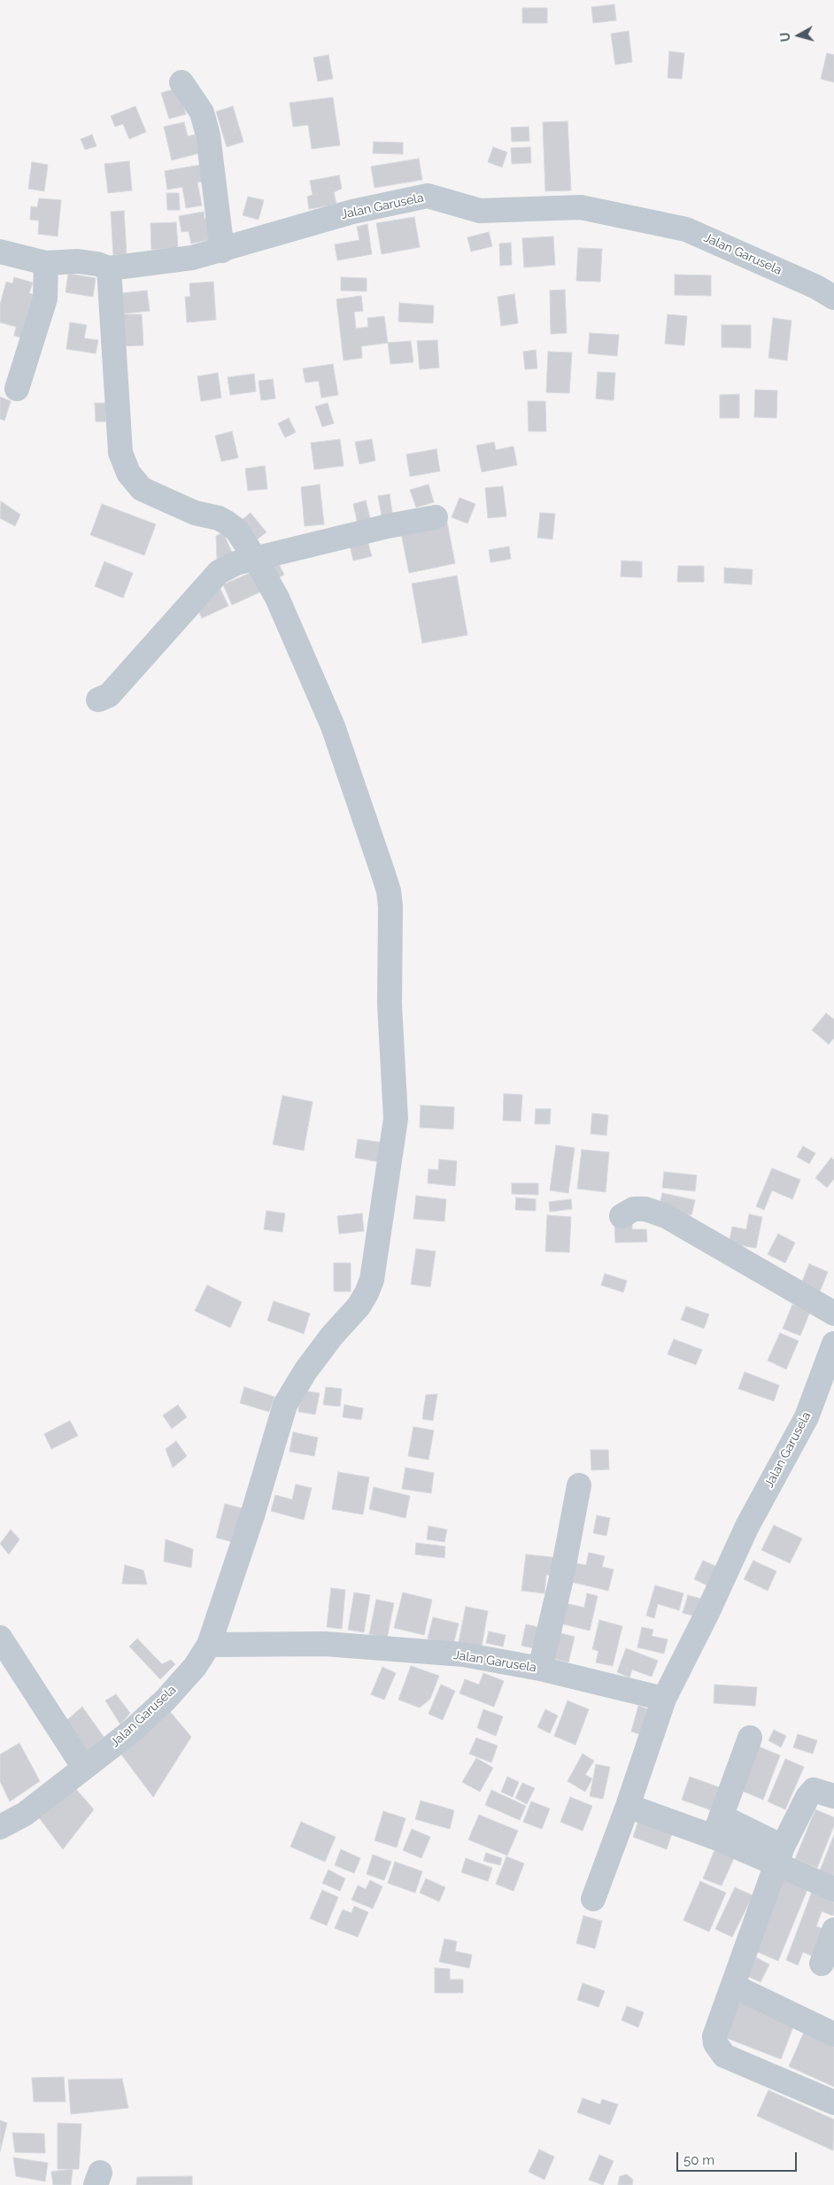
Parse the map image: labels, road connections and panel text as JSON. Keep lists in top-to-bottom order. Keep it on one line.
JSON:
{"streets":{"street":["Jalan Garusela"]},"scale_bar":"50 m","north":"left"}
